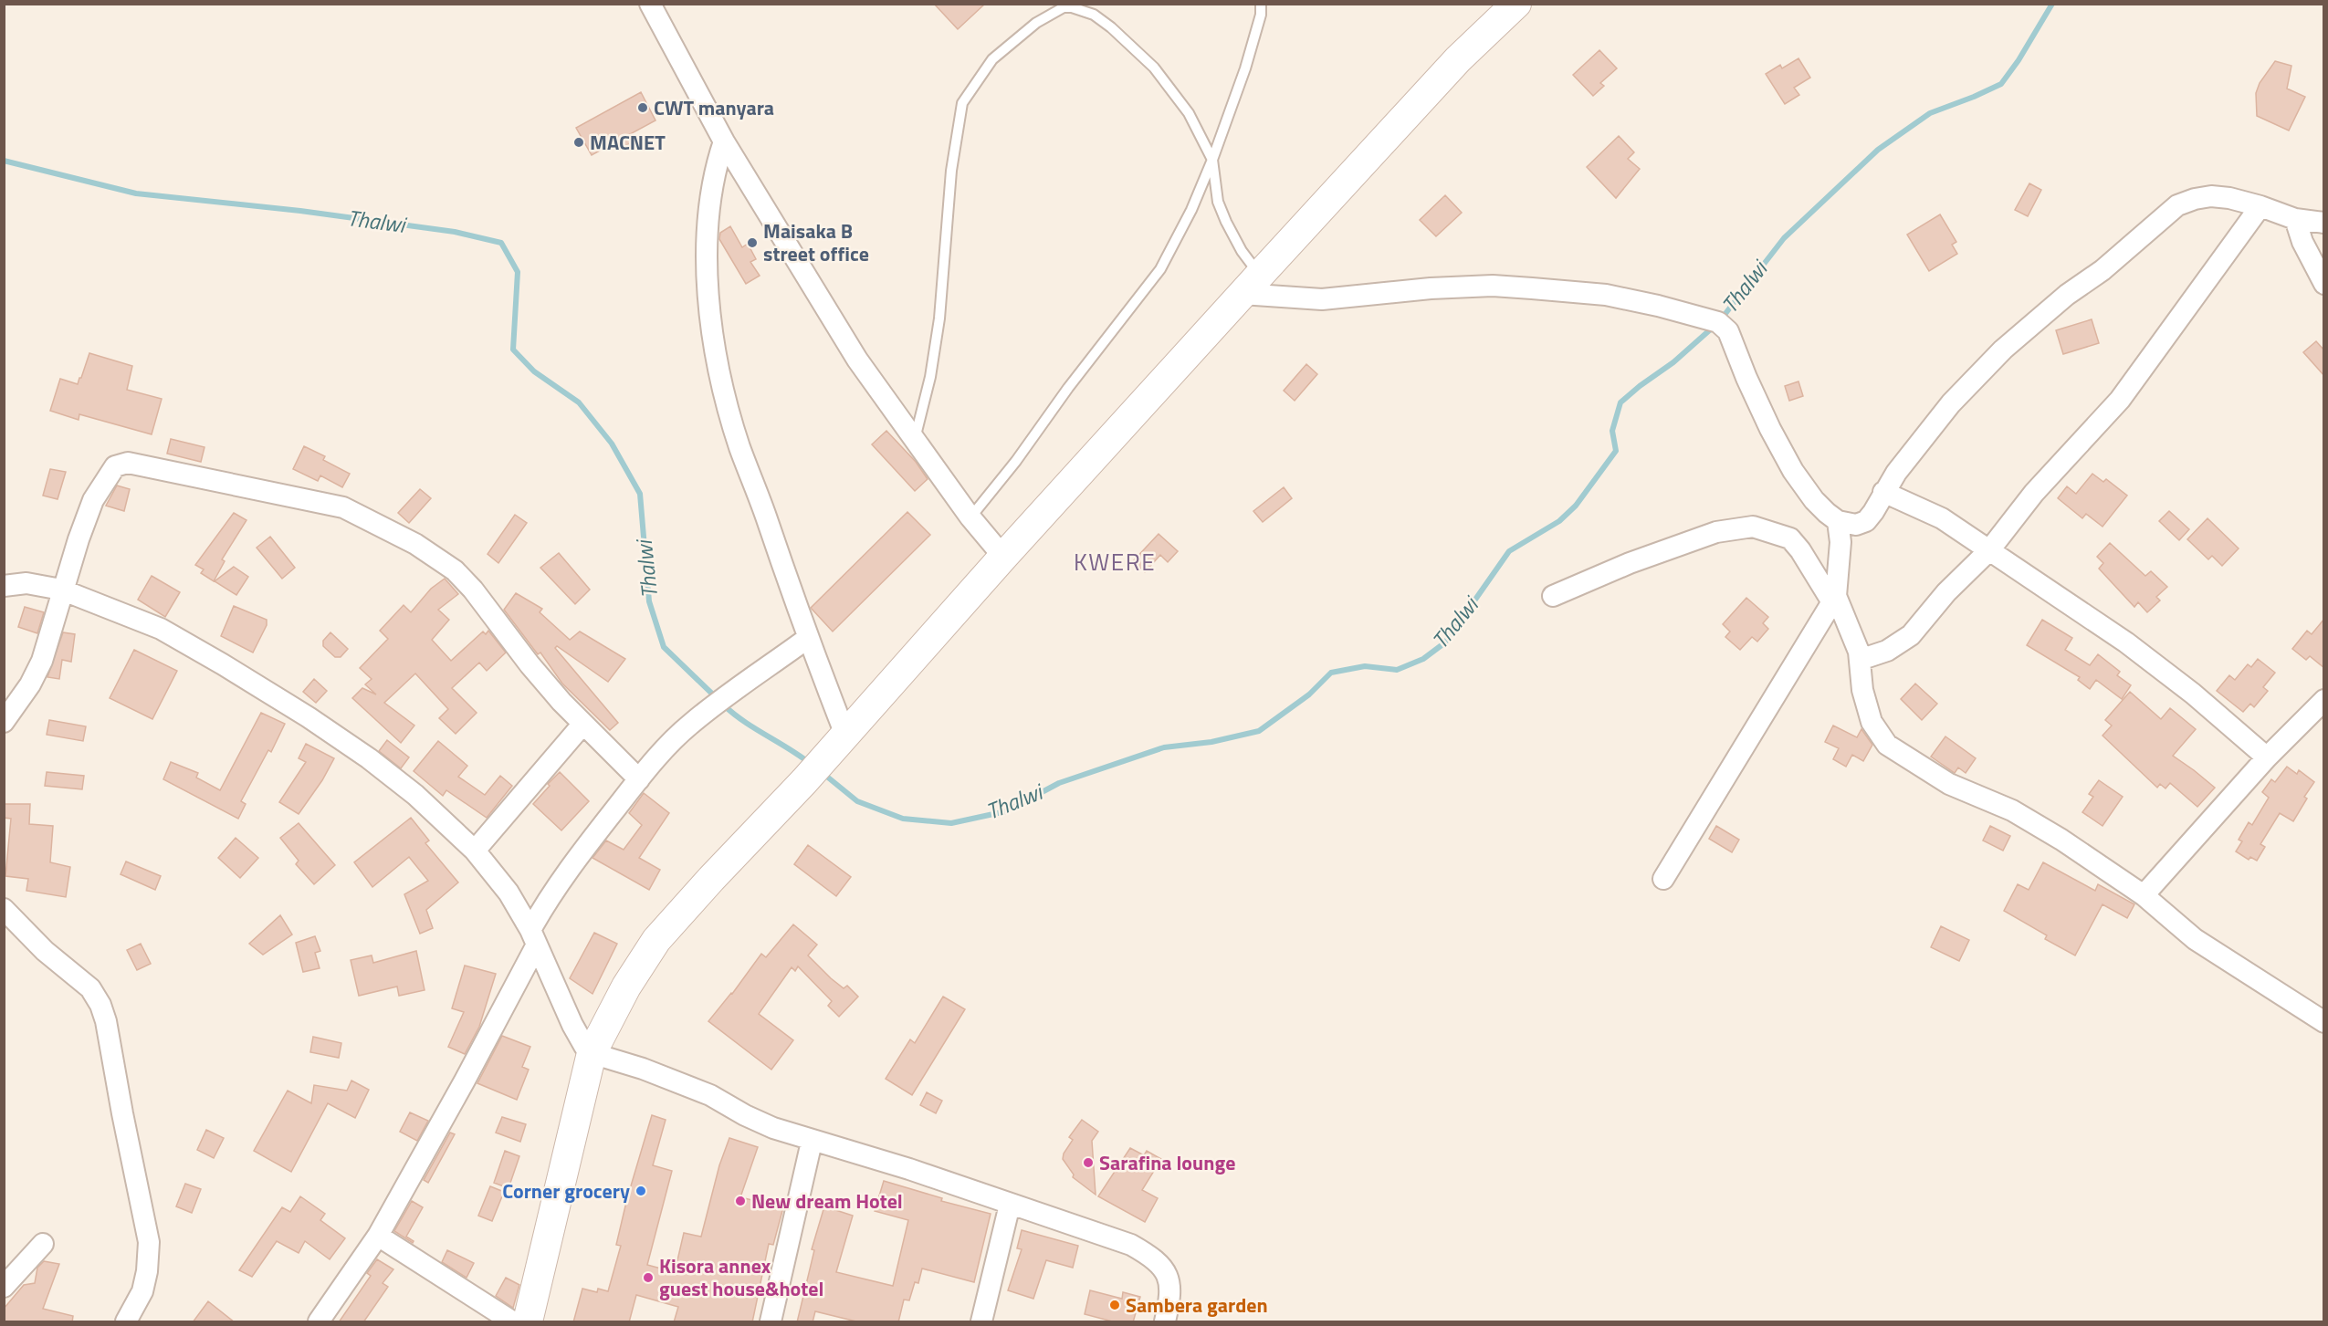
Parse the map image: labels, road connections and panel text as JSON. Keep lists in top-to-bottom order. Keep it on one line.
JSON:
{"districts":["KWERE"],"water":["Thalwi"],"places":["CWT manyara","MACNET","Maisaka B street office","Sarafina lounge","Corner grocery","New dream Hotel","Kisora annex guest house&hotel","Sambera garden"]}
